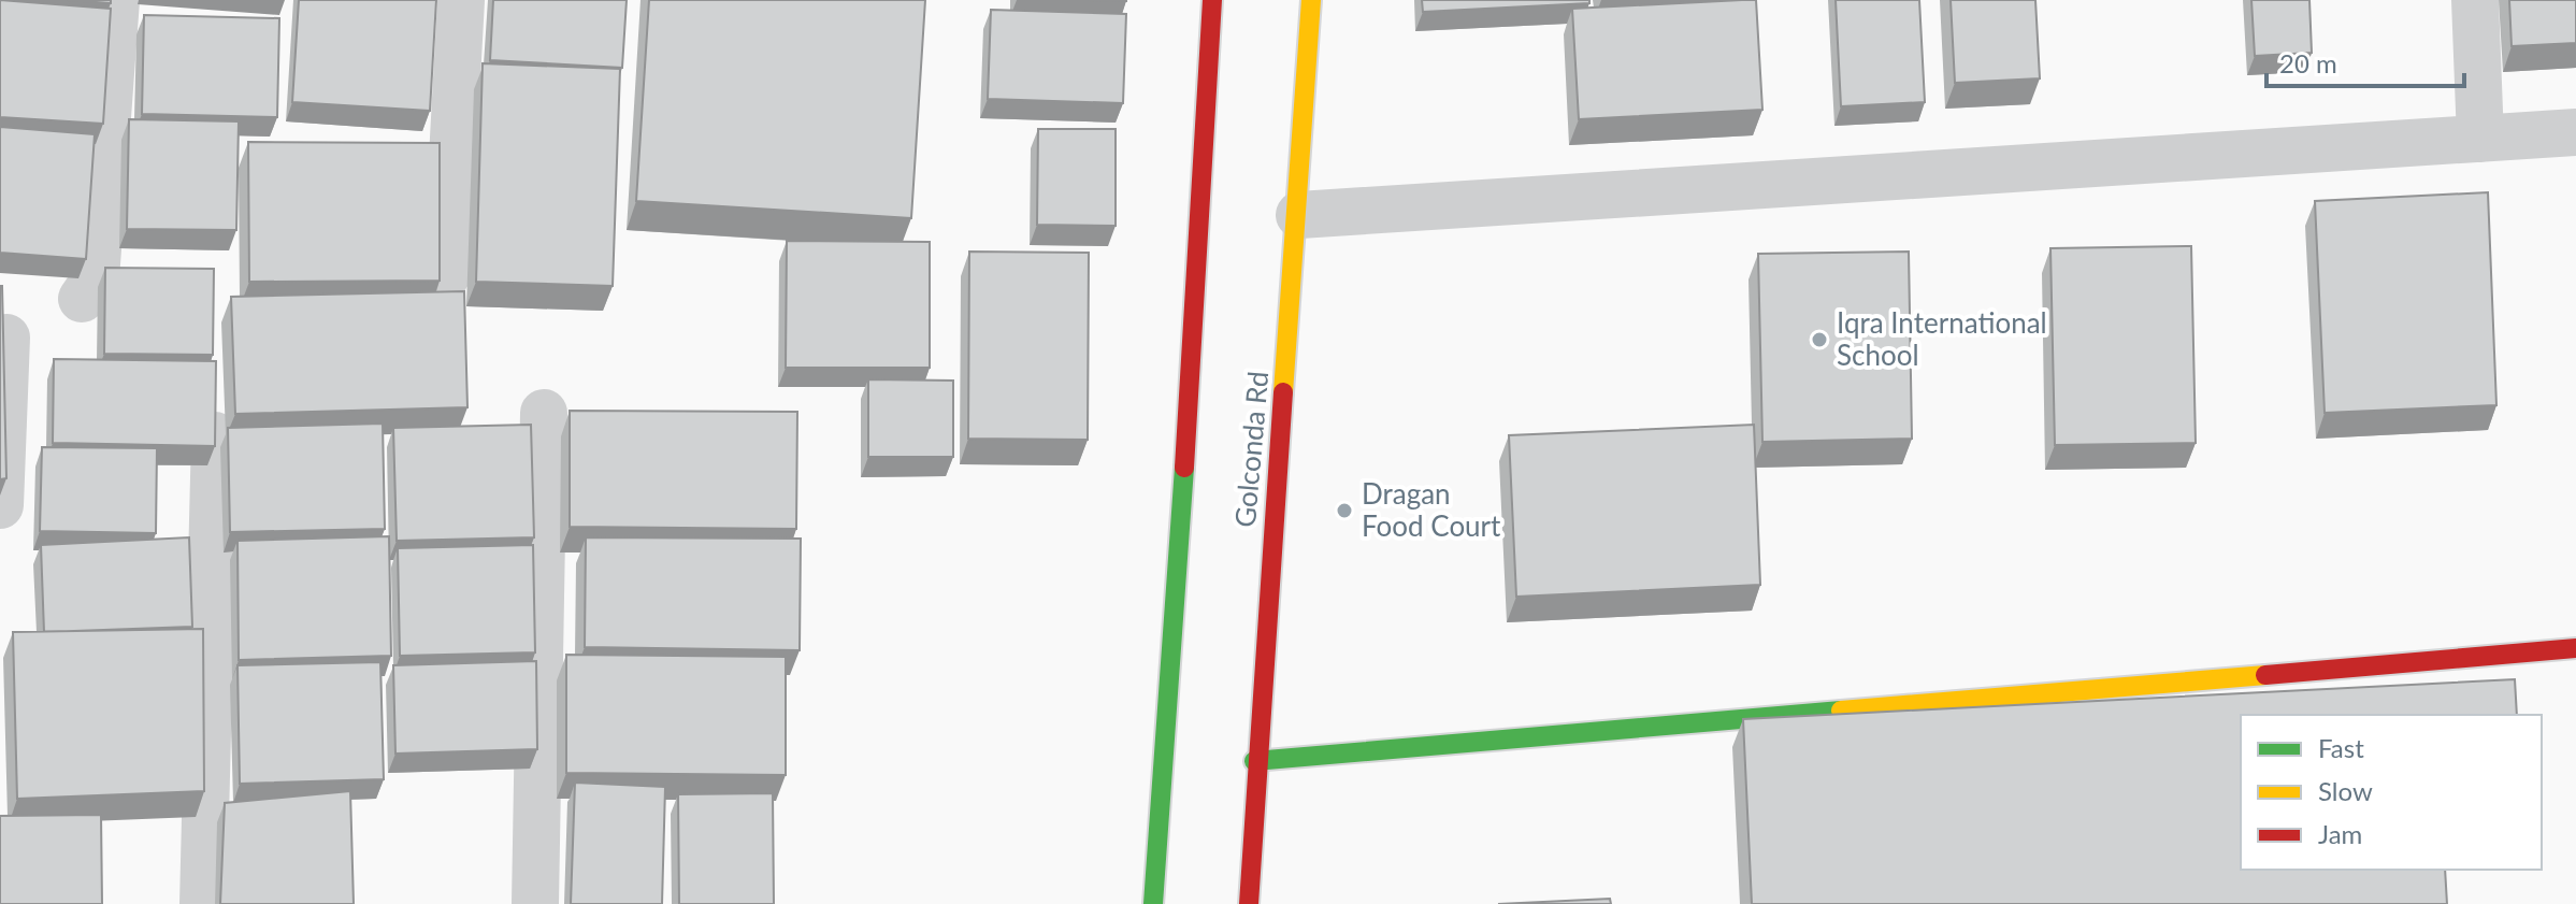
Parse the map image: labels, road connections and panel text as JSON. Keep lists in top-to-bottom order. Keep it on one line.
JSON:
{"streets":{"main road":["Golconda Rd"]},"places":["Iqra International School","Dragan Food Court"],"legend":["Fast","Slow","Jam"],"scale_bar":"20 m"}
